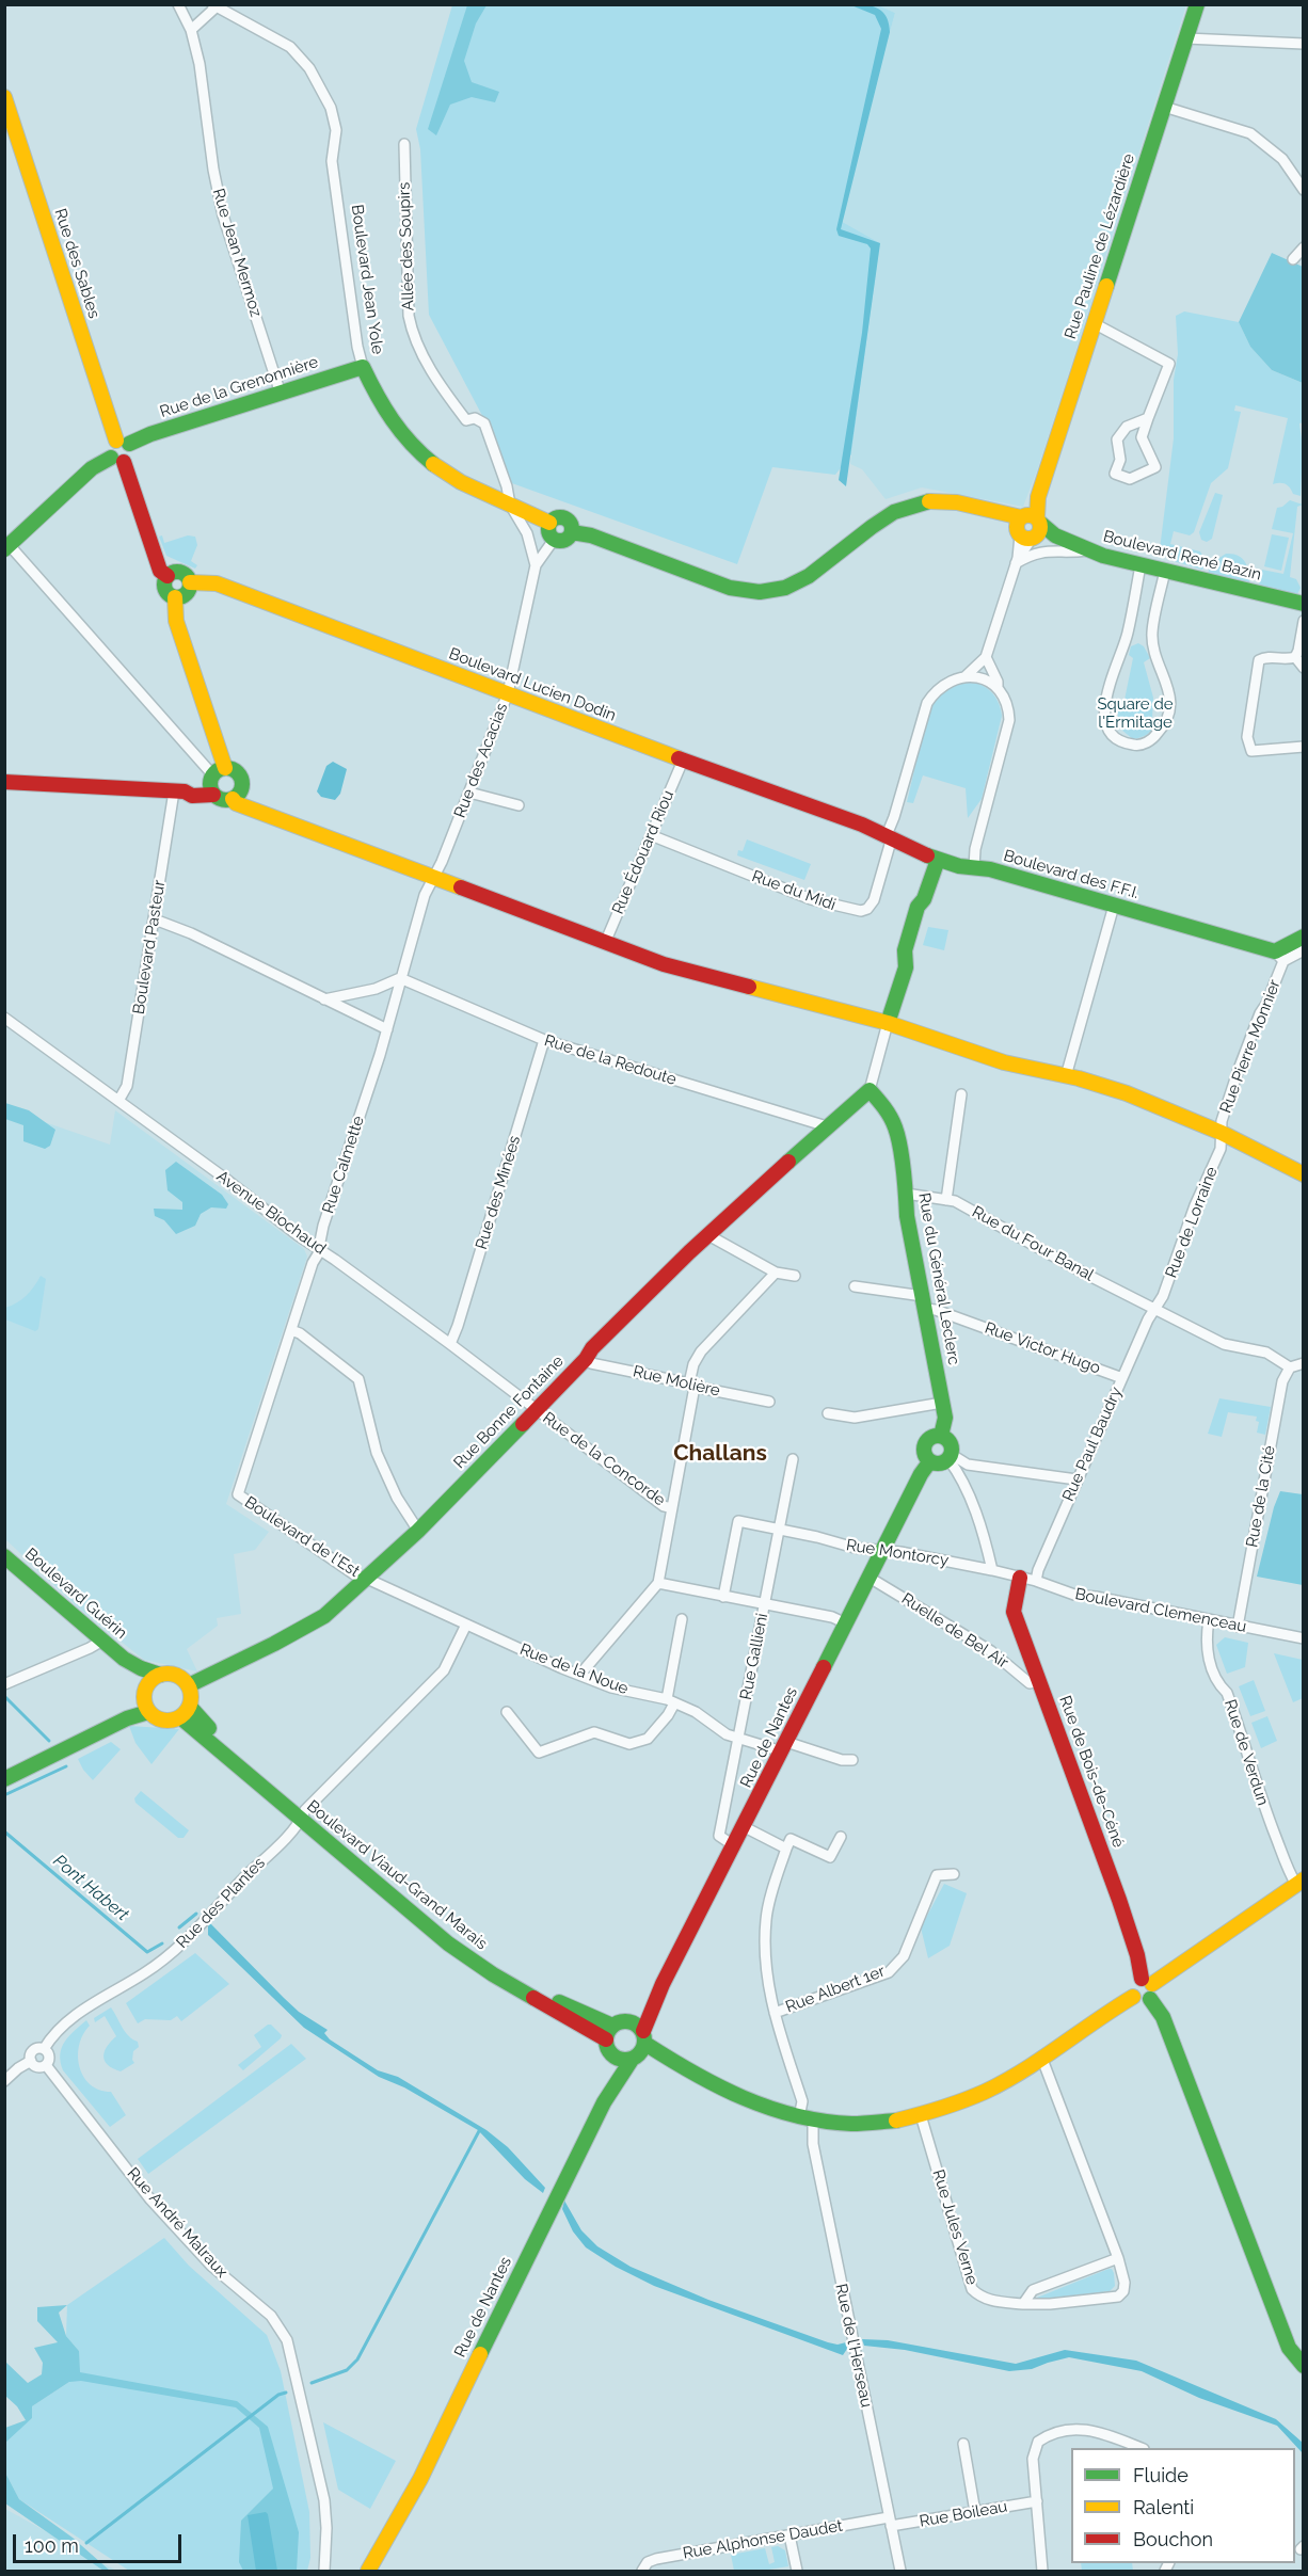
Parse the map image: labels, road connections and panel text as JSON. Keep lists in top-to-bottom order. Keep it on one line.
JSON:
{"streets":{"street":["Allée des Soupirs","Rue Pauline de Lézardière","Rue Jean Mermoz","Rue des Sables","Boulevard Jean Yole","Rue de la Grenonnière","Boulevard René Bazin","Boulevard Lucien Dodin","Rue des Acacias","Rue Édouard Riou","Boulevard des F.F.I.","Rue du Midi","Boulevard Pasteur","Rue Pierre Monnier","Rue de la Redoute","Rue Calmette","Rue des Minées","Avenue Biochaud","Rue de Lorraine","Rue du Four Banal","Rue du Général Leclerc","Rue Victor Hugo","Rue Molière","Rue Bonne Fontaine","Rue Paul Baudry","Rue de la Concorde","Rue de la Cité","Boulevard de l'Est","Rue Montorcy","Boulevard Guérin","Boulevard Clemenceau","Ruelle de Bel Air","Rue Gallieni","Rue de la Noue","Rue de Nantes","Rue de Verdun","Rue de Bois-de-Céné","Boulevard Viaud-Grand Marais","Rue des Plantes","Rue Albert 1er","Rue André Malraux","Rue Jules Verne","Rue de l'Herseau","Rue Boileau","Rue Alphonse Daudet"]},"crossings":[["Allée des Soupirs","Boulevard Jean Yole"],["Allée des Soupirs","Rue des Acacias"],["Rue Pauline de Lézardière","Boulevard René Bazin"],["Rue Pauline de Lézardière","Boulevard Lucien Dodin"],["Rue Pauline de Lézardière","Boulevard des F.F.I."],["Rue Pauline de Lézardière","Rue du Midi"],["Rue Jean Mermoz","Rue de la Grenonnière"],["Rue des Sables","Rue de la Grenonnière"],["Boulevard Jean Yole","Rue de la Grenonnière"],["Boulevard Jean Yole","Rue des Acacias"],["Boulevard Lucien Dodin","Rue des Acacias"],["Boulevard Lucien Dodin","Rue Édouard Riou"],["Boulevard Lucien Dodin","Boulevard des F.F.I."],["Boulevard Lucien Dodin","Rue du Midi"],["Rue des Acacias","Rue de la Redoute"],["Rue des Acacias","Rue Calmette"],["Rue Édouard Riou","Rue du Midi"],["Boulevard des F.F.I.","Rue du Midi"],["Boulevard des F.F.I.","Rue Pierre Monnier"],["Boulevard Pasteur","Avenue Biochaud"],["Rue Pierre Monnier","Rue de Lorraine"],["Rue de la Redoute","Rue Calmette"],["Rue de la Redoute","Rue des Minées"],["Rue de la Redoute","Rue Bonne Fontaine"],["Rue Calmette","Avenue Biochaud"],["Rue Calmette","Boulevard de l'Est"],["Rue des Minées","Avenue Biochaud"],["Avenue Biochaud","Rue Bonne Fontaine"],["Avenue Biochaud","Rue de la Concorde"],["Rue de Lorraine","Rue du Four Banal"],["Rue de Lorraine","Rue Paul Baudry"],["Rue du Four Banal","Rue du Général Leclerc"],["Rue du Four Banal","Rue Paul Baudry"],["Rue du Four Banal","Rue de la Cité"],["Rue du Général Leclerc","Rue Victor Hugo"],["Rue du Général Leclerc","Rue Bonne Fontaine"],["Rue du Général Leclerc","Rue de Nantes"],["Rue Victor Hugo","Rue Paul Baudry"],["Rue Molière","Rue Bonne Fontaine"],["Rue Bonne Fontaine","Rue de la Concorde"],["Rue Bonne Fontaine","Boulevard de l'Est"],["Rue Bonne Fontaine","Boulevard Guérin"],["Rue Bonne Fontaine","Rue de la Noue"],["Rue Bonne Fontaine","Boulevard Viaud-Grand Marais"],["Rue Paul Baudry","Boulevard Clemenceau"],["Rue de la Cité","Boulevard Clemenceau"],["Boulevard de l'Est","Rue de la Noue"],["Rue Montorcy","Boulevard Clemenceau"],["Rue Montorcy","Rue Gallieni"],["Rue Montorcy","Rue de Nantes"],["Rue Montorcy","Rue de Bois-de-Céné"],["Boulevard Guérin","Boulevard Viaud-Grand Marais"],["Boulevard Clemenceau","Rue de Verdun"],["Boulevard Clemenceau","Rue de Bois-de-Céné"],["Ruelle de Bel Air","Rue de Nantes"],["Ruelle de Bel Air","Rue de Bois-de-Céné"],["Rue Gallieni","Rue de la Noue"],["Rue Gallieni","Rue de Nantes"],["Rue de la Noue","Rue de Nantes"],["Rue de la Noue","Rue des Plantes"],["Rue de Nantes","Boulevard Viaud-Grand Marais"],["Boulevard Viaud-Grand Marais","Rue des Plantes"],["Rue des Plantes","Rue André Malraux"],["Rue Albert 1er","Rue de l'Herseau"],["Rue de l'Herseau","Rue Boileau"],["Rue de l'Herseau","Rue Alphonse Daudet"],["Rue Boileau","Rue Alphonse Daudet"]],"districts":["Challans"],"water":["Pont Habert"],"parks":["Square de l'Ermitage"],"legend":["Fluide","Ralenti","Bouchon"],"scale_bar":"100 m"}
